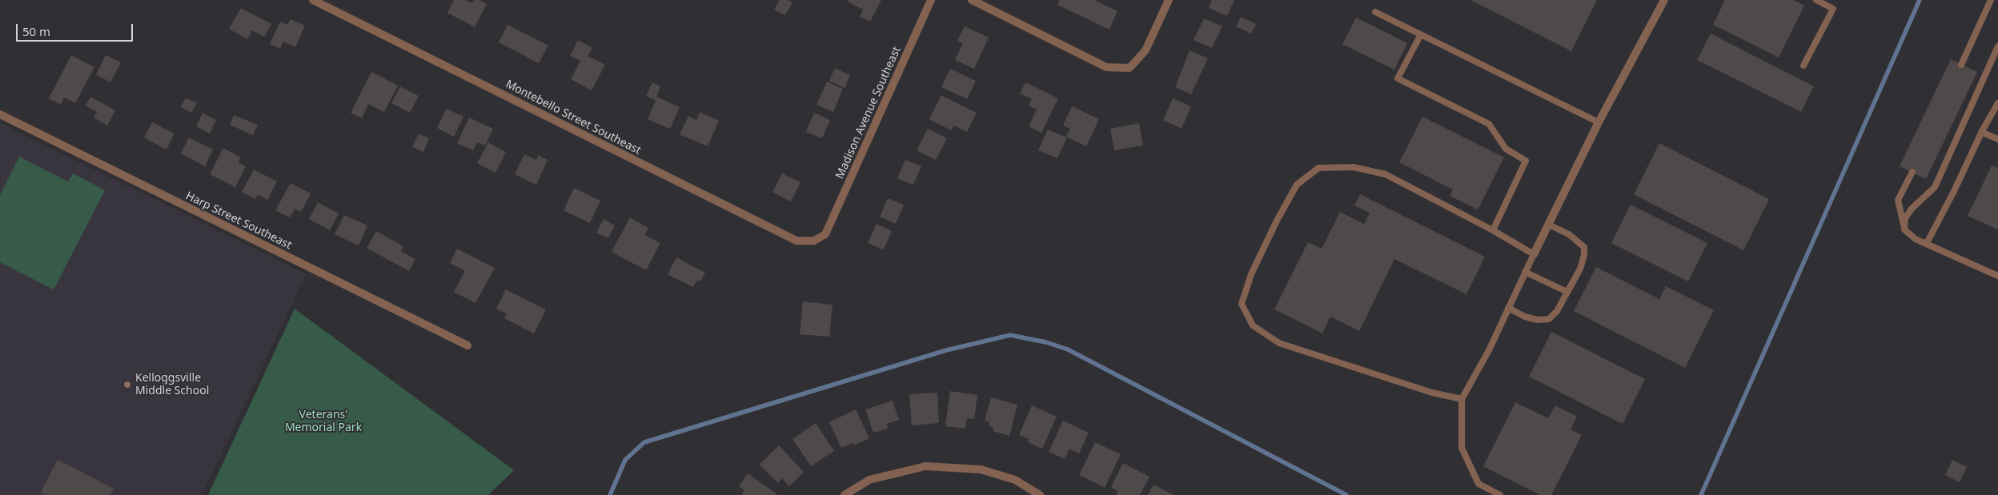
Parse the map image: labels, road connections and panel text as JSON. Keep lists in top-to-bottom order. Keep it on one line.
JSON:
{"streets":{"street":["Madison Avenue Southeast","Montebello Street Southeast","Harp Street Southeast"]},"crossings":[["Madison Avenue Southeast","Montebello Street Southeast"]],"parks":["Veterans' Memorial Park"],"places":["Kelloggsville Middle School"],"scale_bar":"50 m"}
